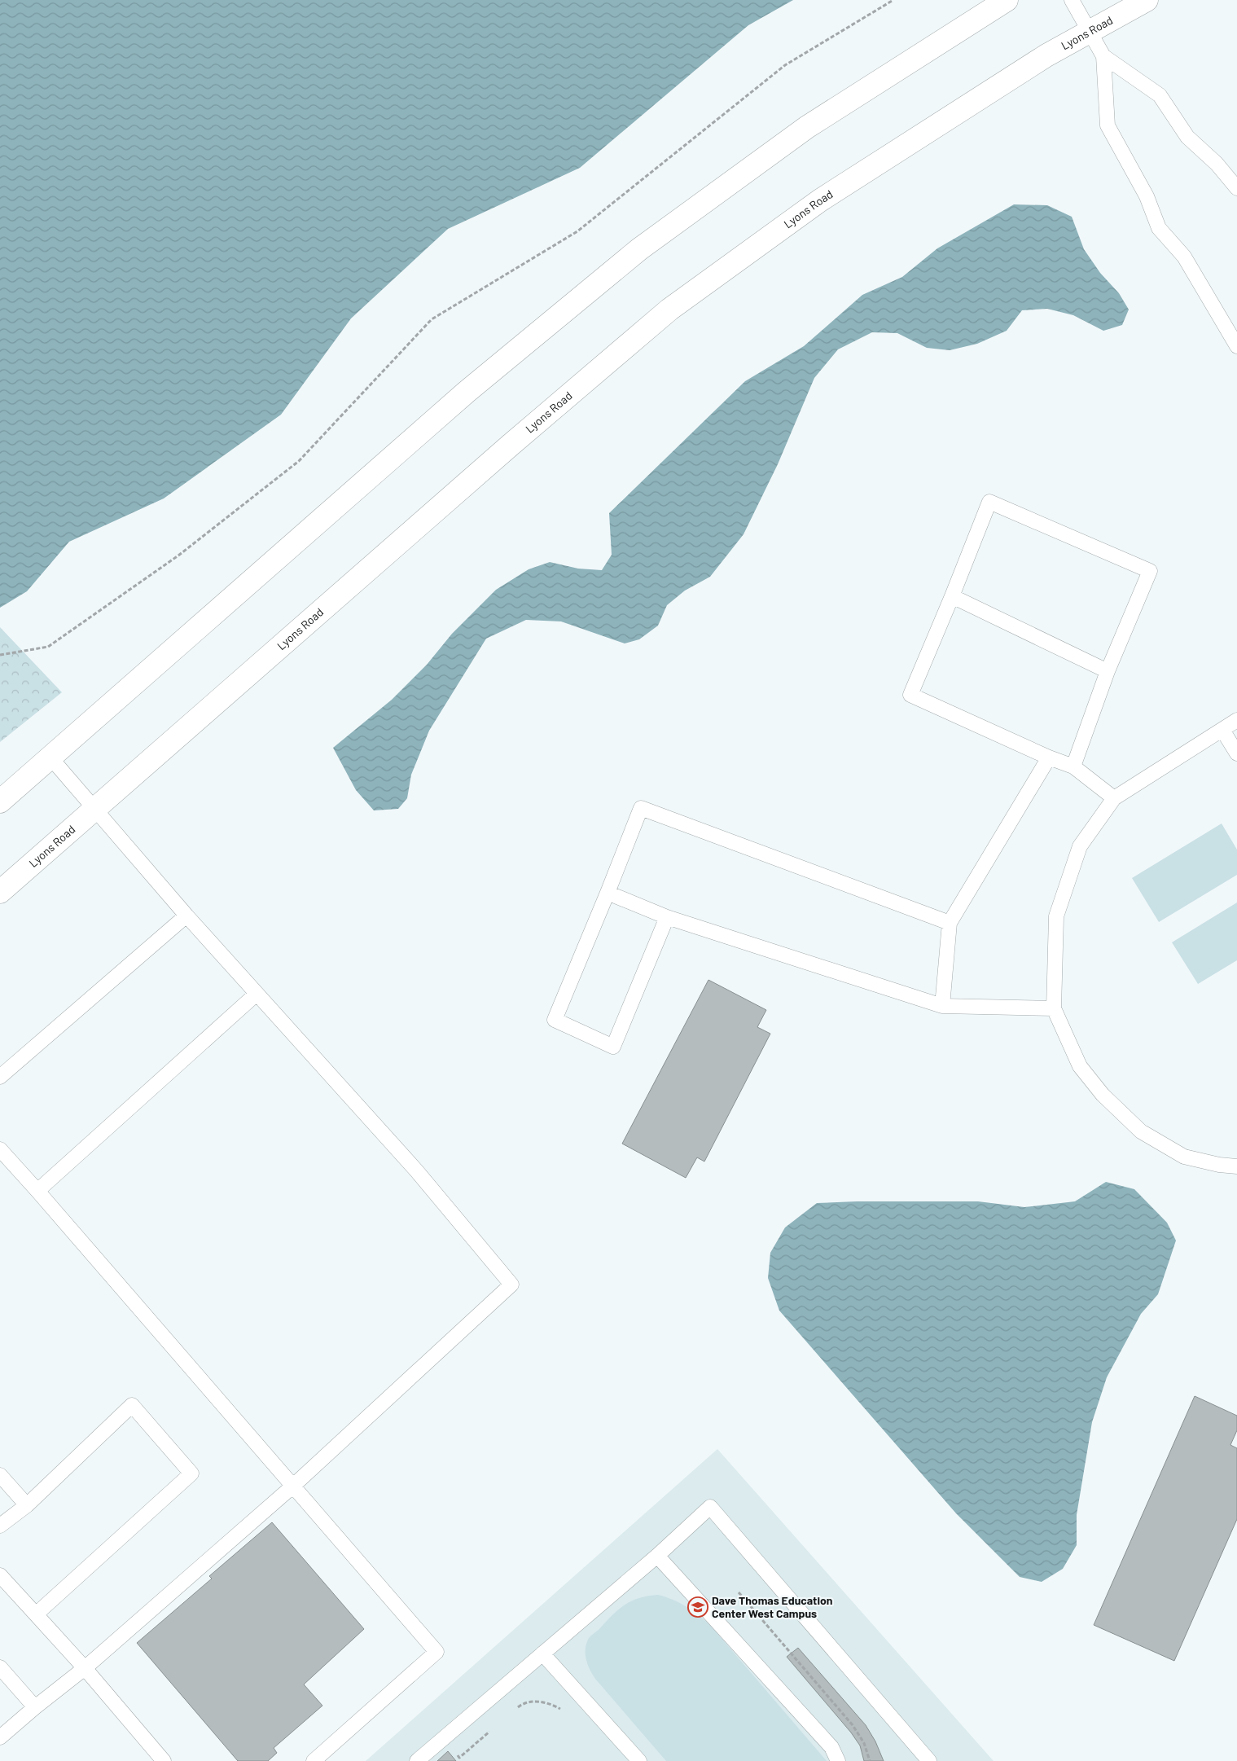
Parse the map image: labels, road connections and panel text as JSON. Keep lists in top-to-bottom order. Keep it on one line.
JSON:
{"streets":{"main road":["Lyons Road"]},"places":{"school or university":["Dave Thomas Education Center West Campus"]}}
